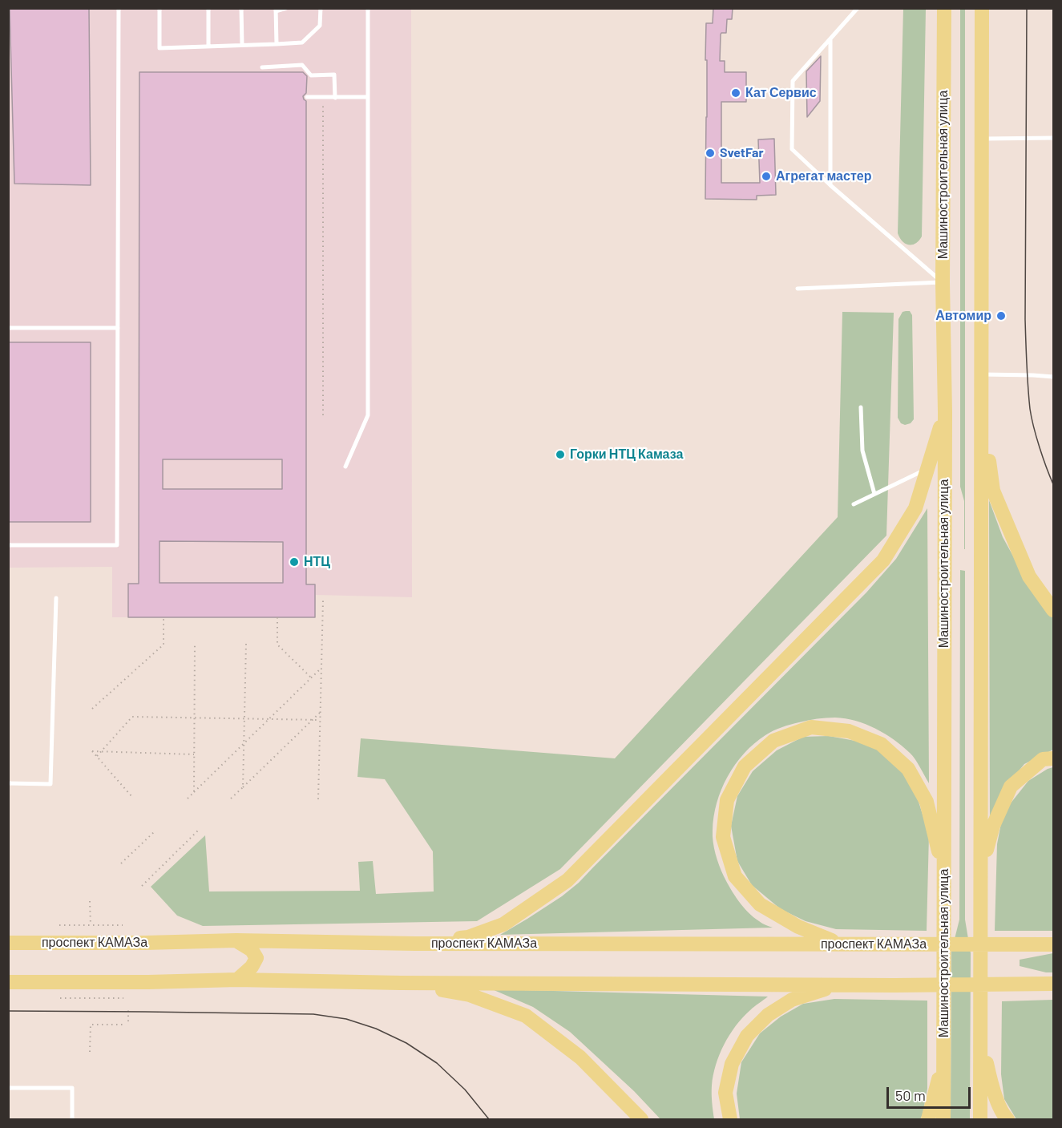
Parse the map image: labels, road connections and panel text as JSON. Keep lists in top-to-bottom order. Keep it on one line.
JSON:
{"streets":{"main road":["Машиностроительная улица","проспект КАМАЗа"]},"places":["Кат Сервис","SvetFar","Агрегат мастер","Автомир","Горки НТЦ Камаза","НТЦ"],"scale_bar":"50 m"}
